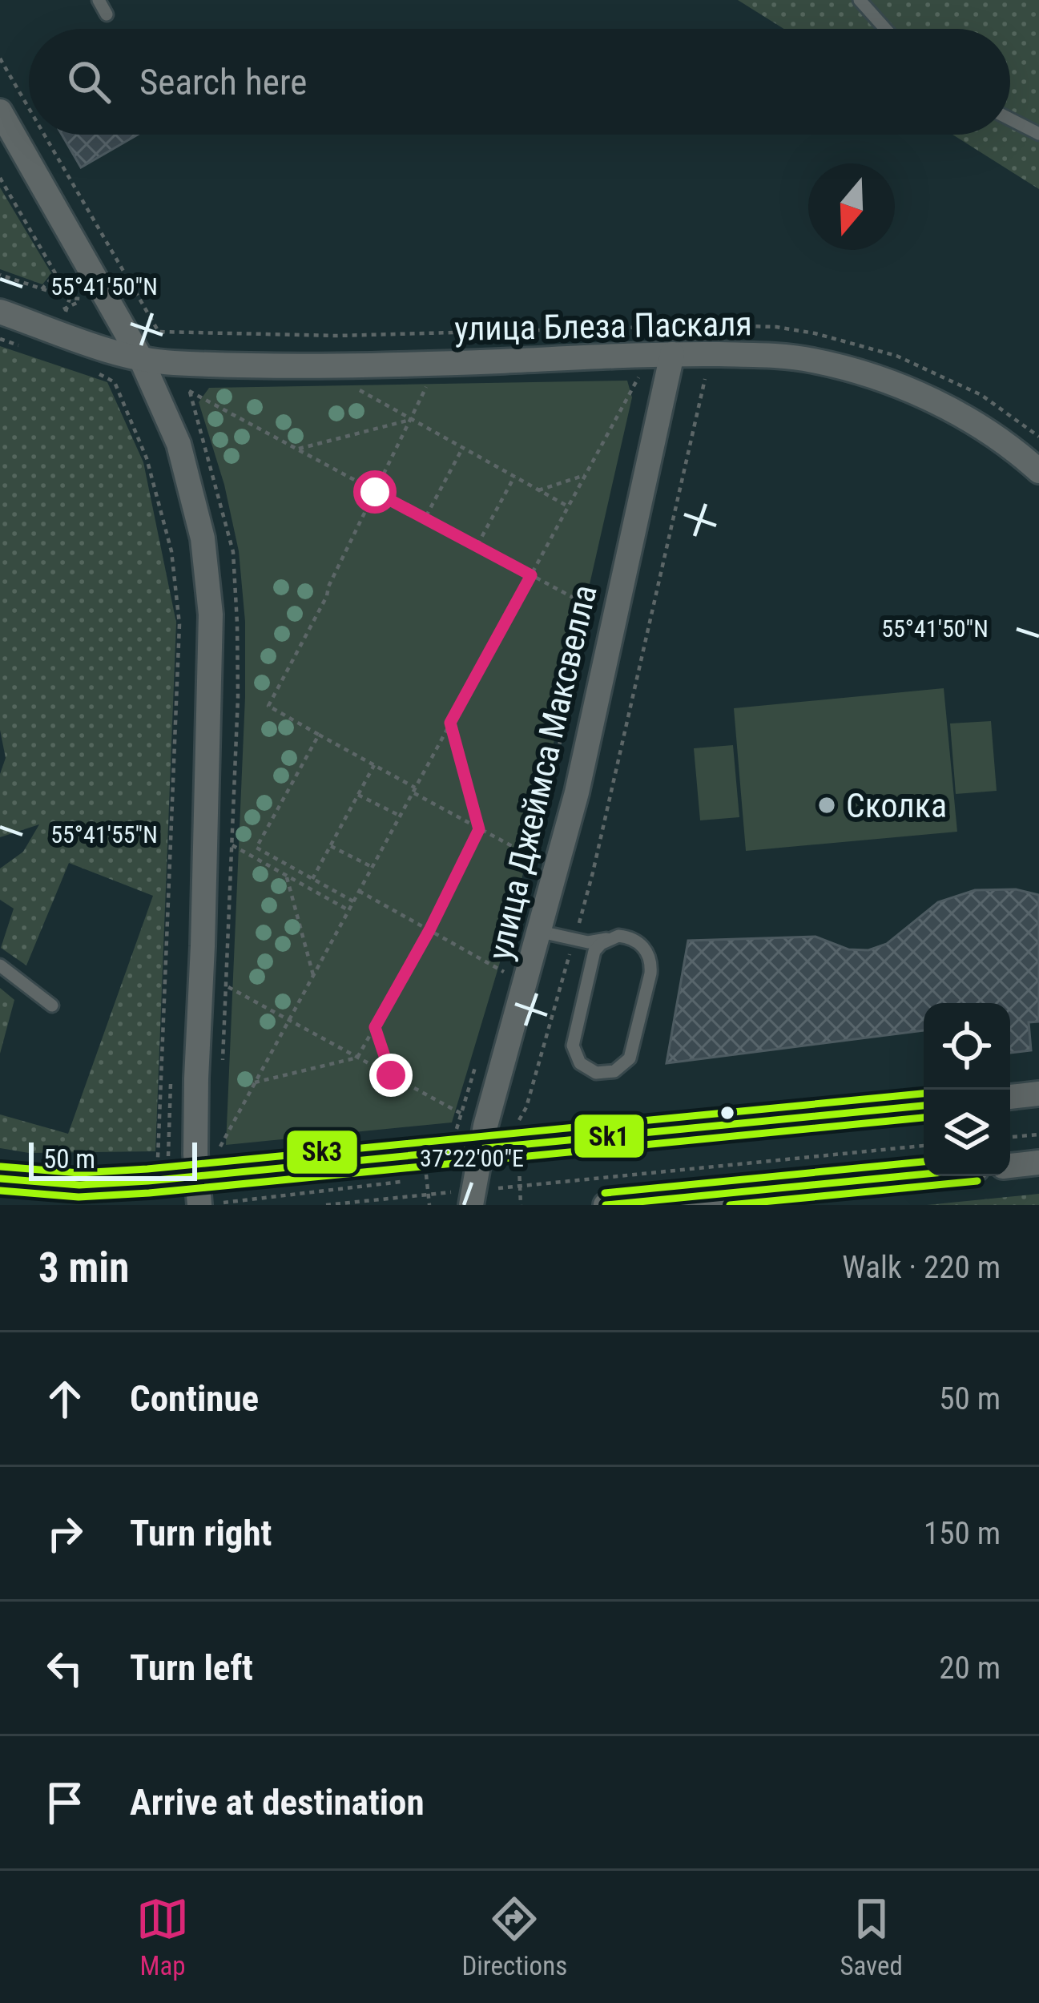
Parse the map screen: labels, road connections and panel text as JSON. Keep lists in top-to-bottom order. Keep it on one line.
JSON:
{"streets":{"street":["улица Блеза Паскаля","улица Джеймса Максвелла"]},"crossings":[["улица Блеза Паскаля","улица Джеймса Максвелла"]],"places":["Сколка"],"lines":["transit line Sk3","transit line Sk1"],"scale_bar":"50 m","north":"bottom","page":{"search":"Search here","scale":"50 m","heading":["3 min","Walk · 220 m"],"list":[["Continue","50 m"],["Turn right","150 m"],["Turn left","20 m"],"Arrive at destination"],"nav":["Map","Directions","Saved"]},"coordinates":["55°41'50\"N","55°41'55\"N","37°22'00\"E"]}
